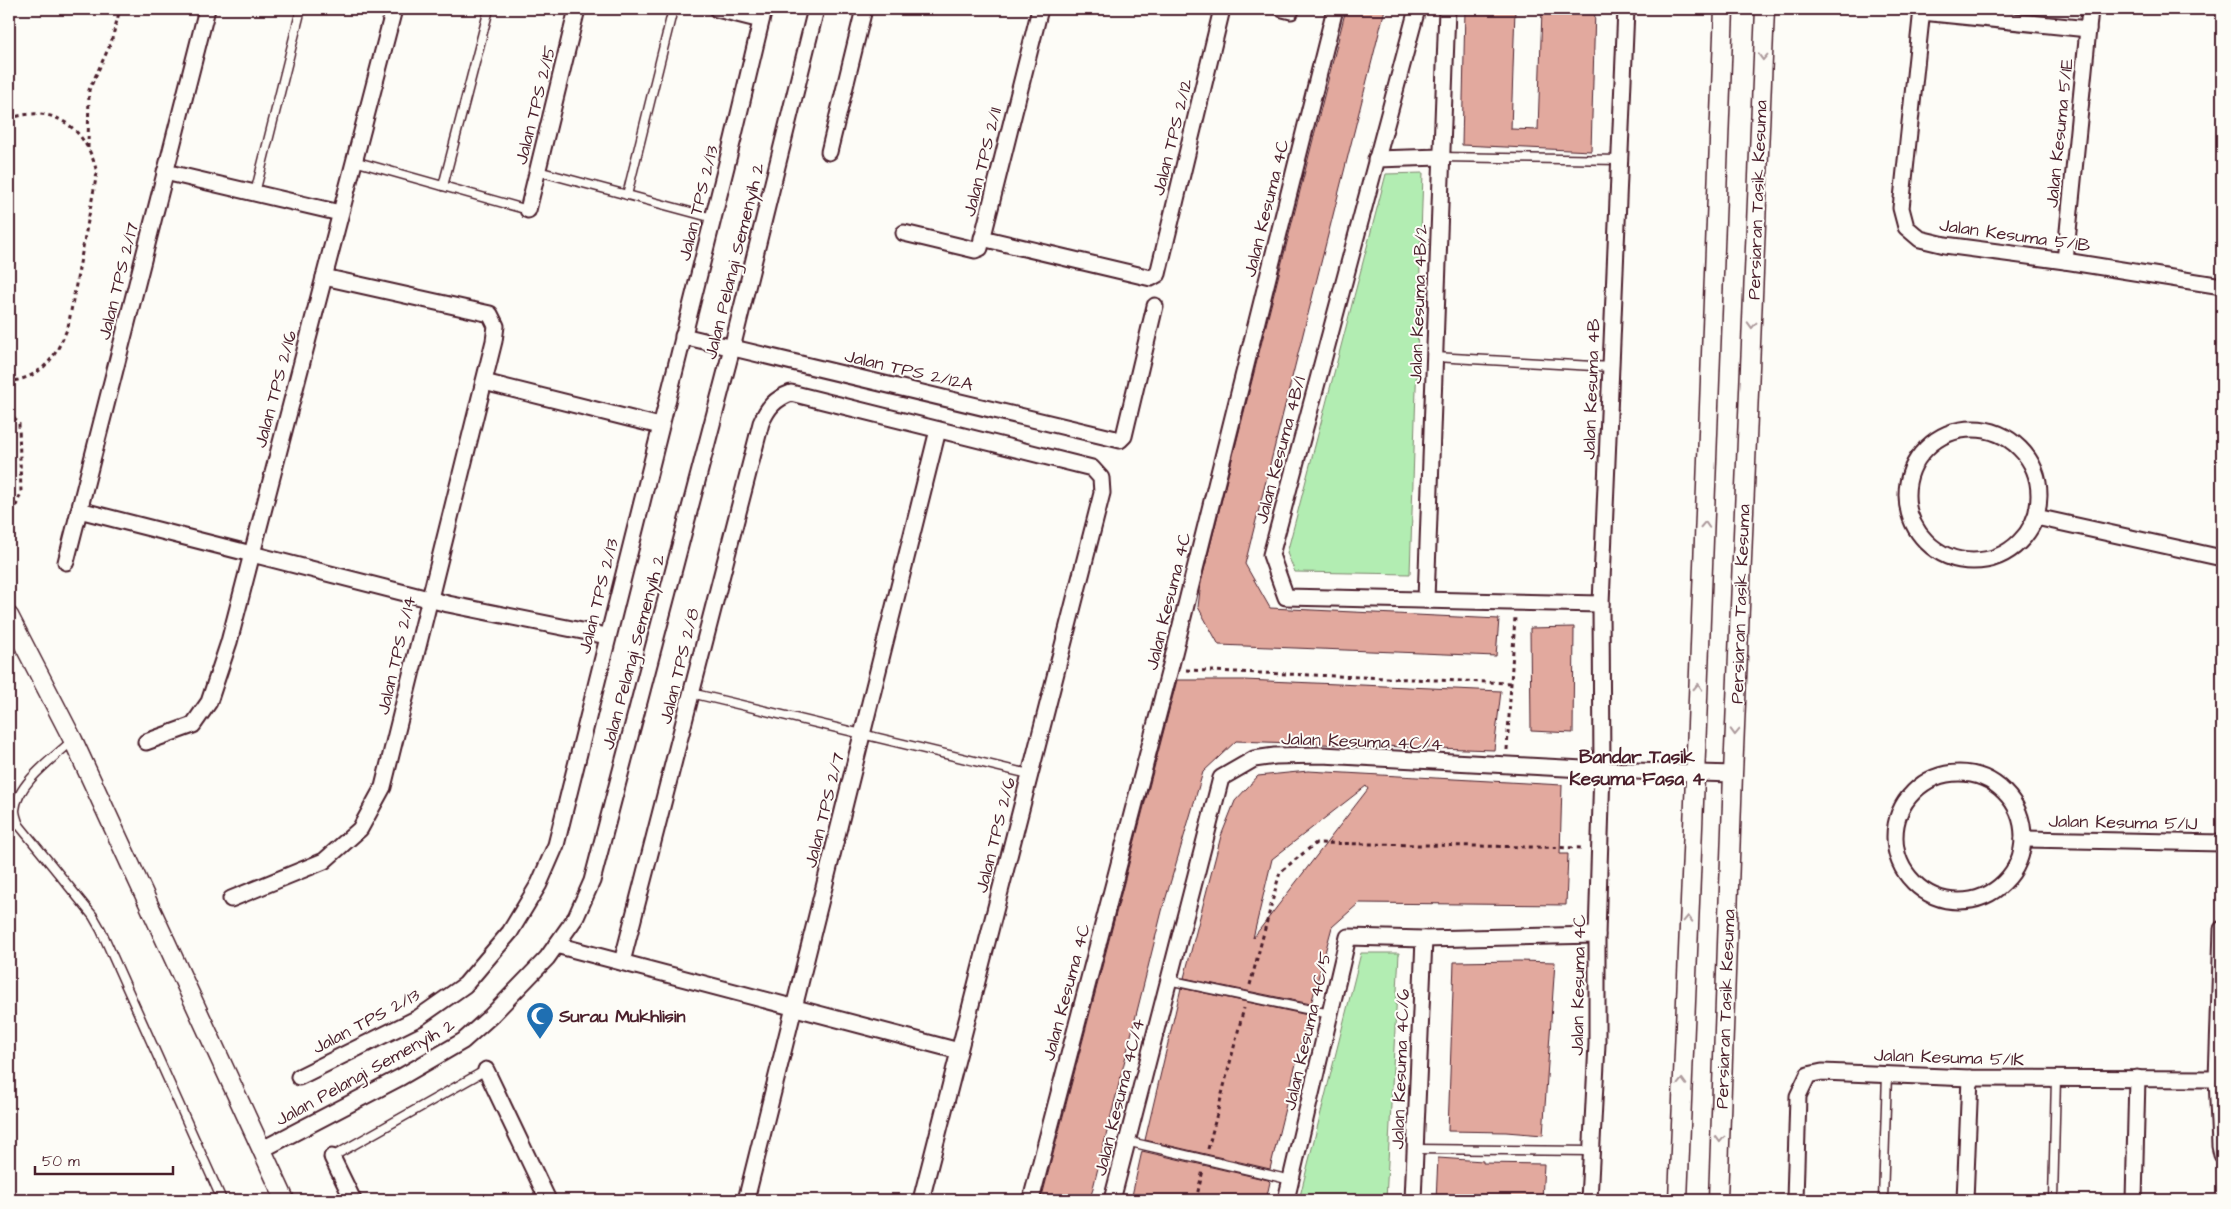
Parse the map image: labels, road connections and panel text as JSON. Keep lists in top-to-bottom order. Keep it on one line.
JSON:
{"streets":{"street":["Jalan TPS 2/15","Jalan Kesuma 5/1E","Jalan TPS 2/12","Jalan TPS 2/11","Persiaran Tasik Kesuma","Jalan TPS 2/13","Jalan Kesuma 4C","Jalan Kesuma 5/1B","Jalan Pelangi Semenyih 2","Jalan TPS 2/17","Jalan Kesuma 4B/2","Jalan TPS 2/12A","Jalan TPS 2/16","Jalan Kesuma 4B","Jalan Kesuma 4B/1","Jalan TPS 2/14","Jalan TPS 2/8","Jalan Kesuma 4C/4","Jalan TPS 2/7","Jalan Kesuma 5/1J","Jalan TPS 2/6","Jalan Kesuma 4C/5","Jalan Kesuma 5/1K","Jalan Kesuma 4C/6"]},"crossings":[["Jalan Kesuma 5/1E","Jalan Kesuma 5/1B"],["Jalan TPS 2/12","Jalan TPS 2/11"],["Persiaran Tasik Kesuma","Jalan Kesuma 4C/4"],["Jalan TPS 2/13","Jalan TPS 2/12A"],["Jalan Kesuma 4C","Jalan Kesuma 4B"],["Jalan Kesuma 4C","Jalan Kesuma 4C/4"],["Jalan Kesuma 4C","Jalan Kesuma 4C/5"],["Jalan Pelangi Semenyih 2","Jalan TPS 2/12A"],["Jalan Kesuma 4B/2","Jalan Kesuma 4B/1"],["Jalan TPS 2/16","Jalan TPS 2/14"],["Jalan Kesuma 4B","Jalan Kesuma 4B/1"],["Jalan Kesuma 4B","Jalan Kesuma 4C/4"],["Jalan TPS 2/8","Jalan TPS 2/7"],["Jalan TPS 2/8","Jalan TPS 2/6"],["Jalan TPS 2/7","Jalan TPS 2/6"],["Jalan Kesuma 4C/5","Jalan Kesuma 4C/6"]],"districts":["Bandar Tasik Kesuma Fasa 4"],"places":{"mosque":["Surau Mukhlisin"]},"scale_bar":"50 m"}
